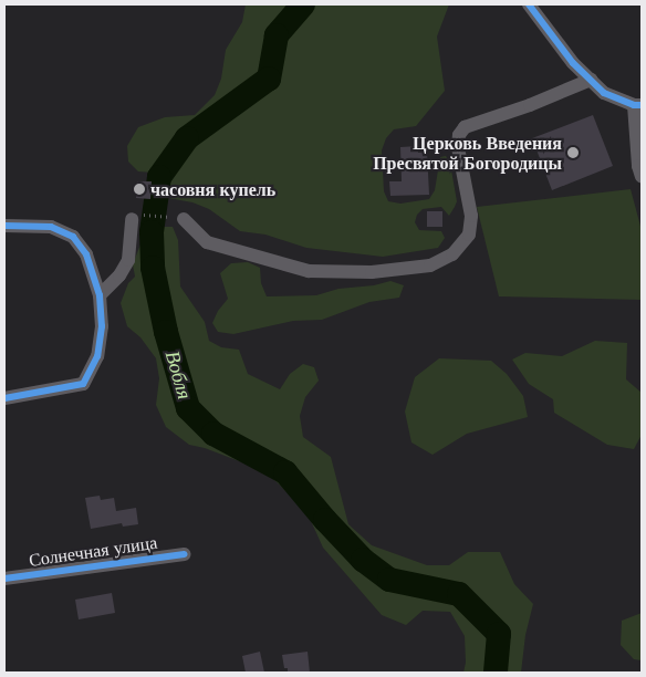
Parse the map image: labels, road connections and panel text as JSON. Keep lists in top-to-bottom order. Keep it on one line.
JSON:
{"streets":{"street":["Солнечная улица"]},"water":["Вобля"],"places":["Церковь Введения Пресвятой Богородицы","часовня купель"]}
